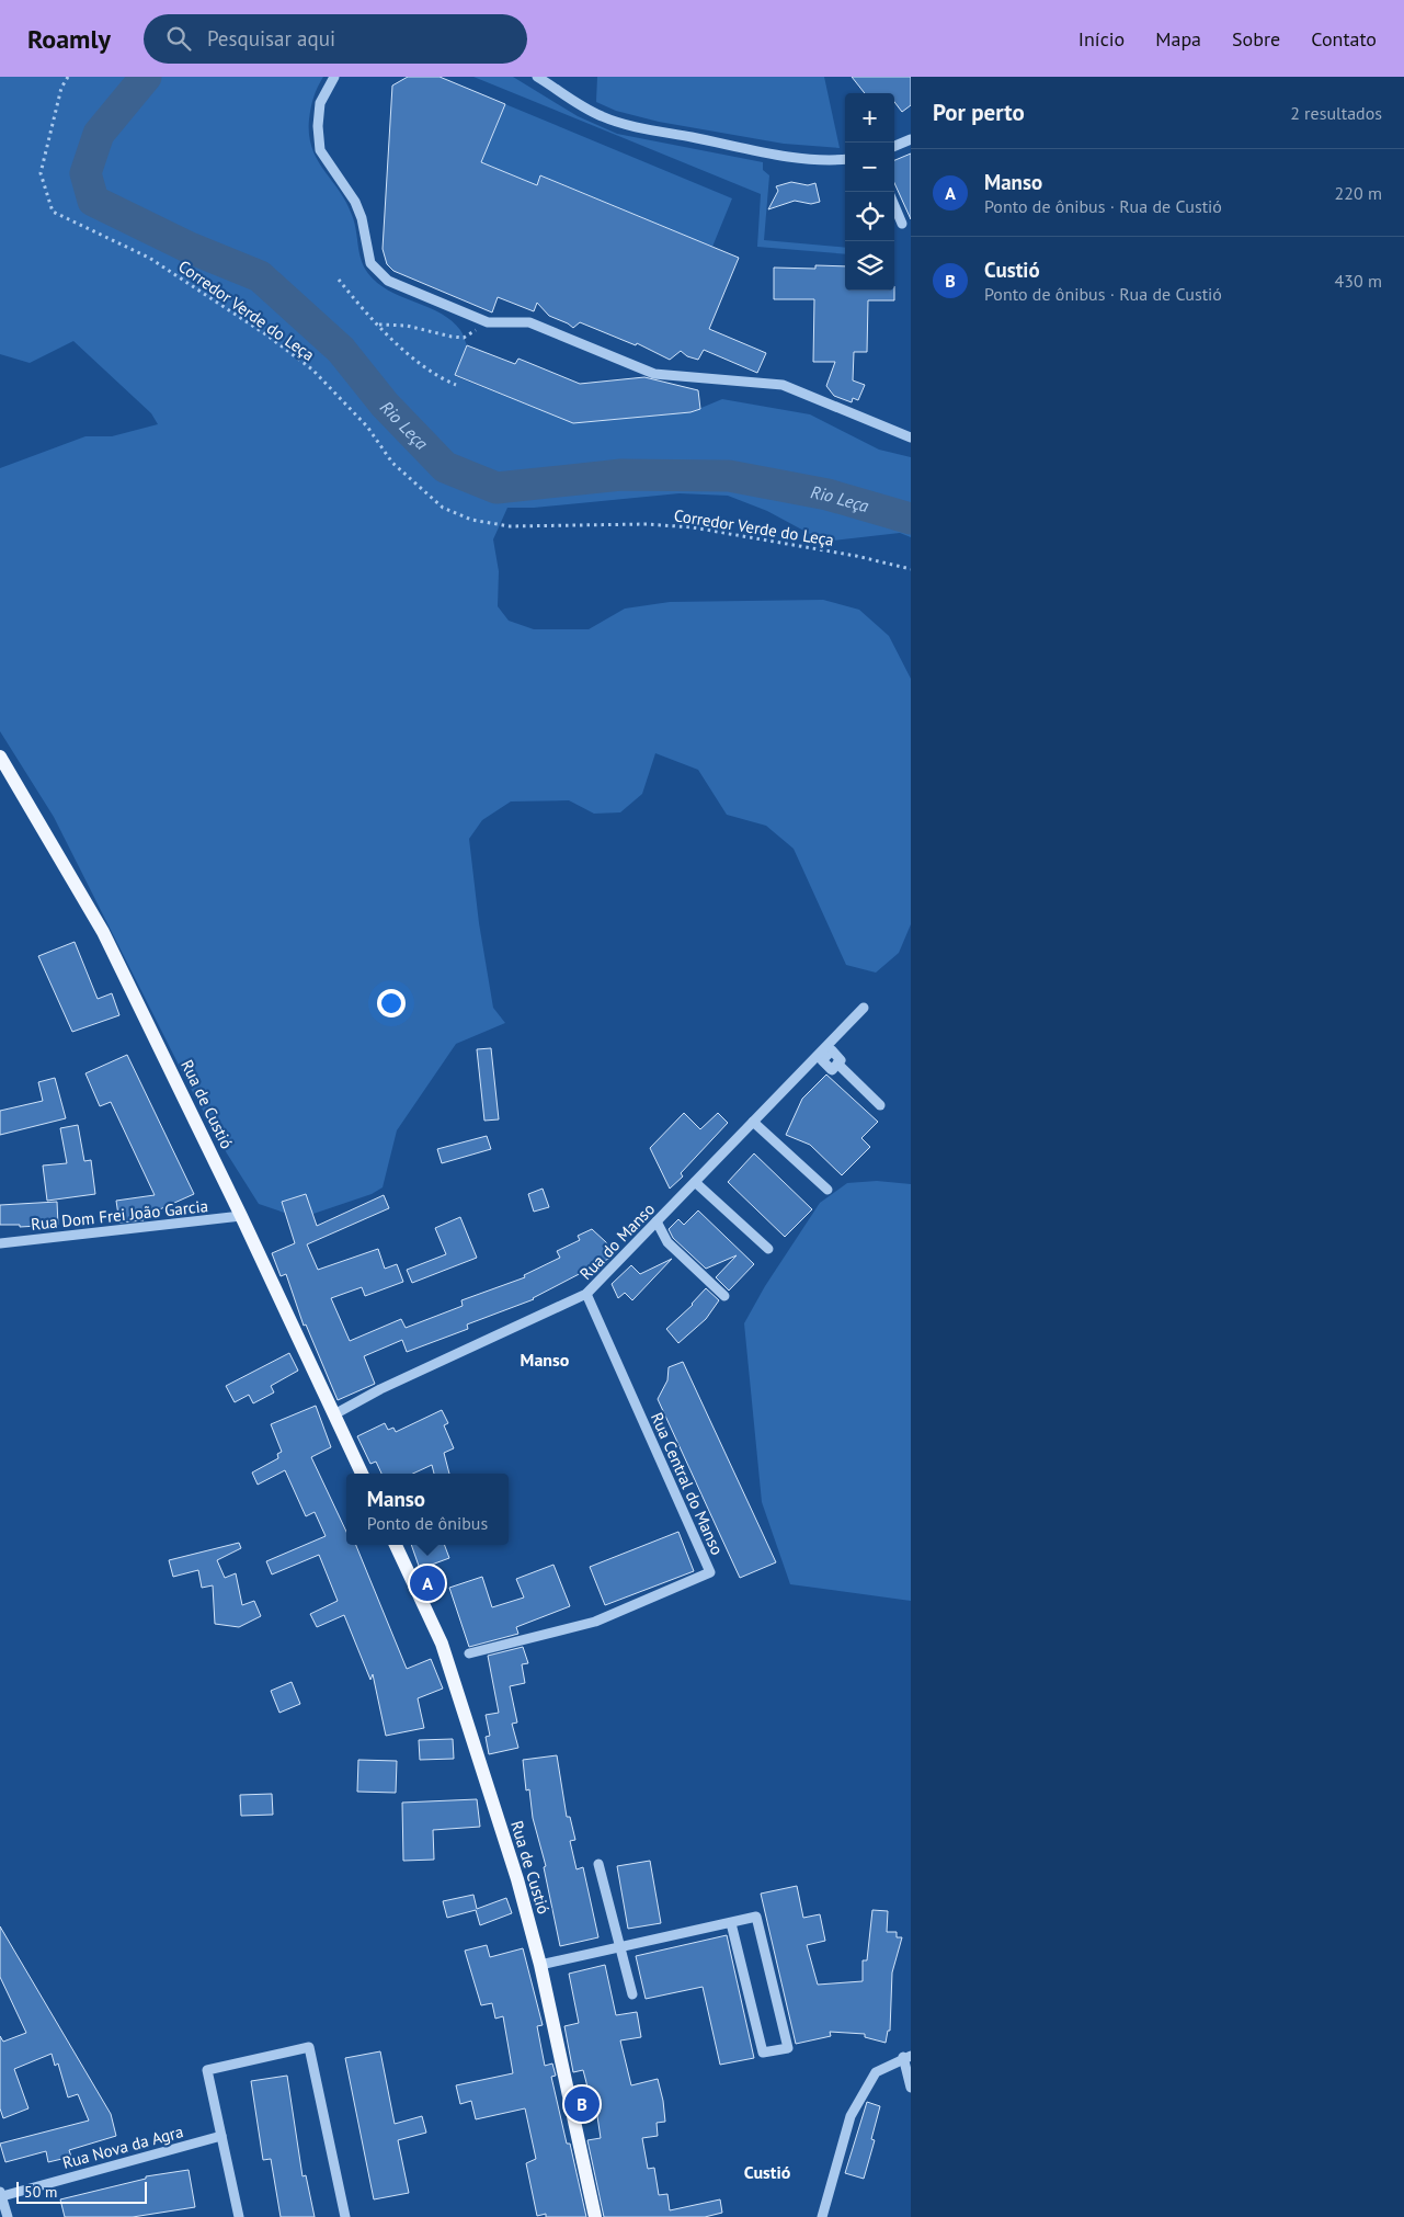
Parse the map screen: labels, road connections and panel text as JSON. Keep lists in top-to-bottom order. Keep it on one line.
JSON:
{"streets":{"main road":["Rua de Custió"],"street":["Rua Dom Frei João Garcia","Rua do Manso","Rua Central do Manso","Rua Nova da Agra"],"path":["Corredor Verde do Leça"]},"crossings":[["Rua de Custió","Rua Dom Frei João Garcia"],["Rua de Custió","Rua do Manso"],["Rua do Manso","Rua Central do Manso"]],"districts":["Manso","Custió"],"water":["Rio Leça"],"scale_bar":"50 m","page":{"header":"Roamly","search":"Pesquisar aqui","nav":["Início","Mapa","Sobre","Contato"],"heading":["Por perto","2 resultados"],"map_buttons":["+","−"],"list":[{"mark":"A","name":"Manso","note":"Ponto de ônibus · Rua de Custió","value":"220 m"},{"mark":"B","name":"Custió","note":"Ponto de ônibus · Rua de Custió","value":"430 m"}],"popup":["Manso","Ponto de ônibus"],"pins":["A","B"],"scale":"50 m"}}
